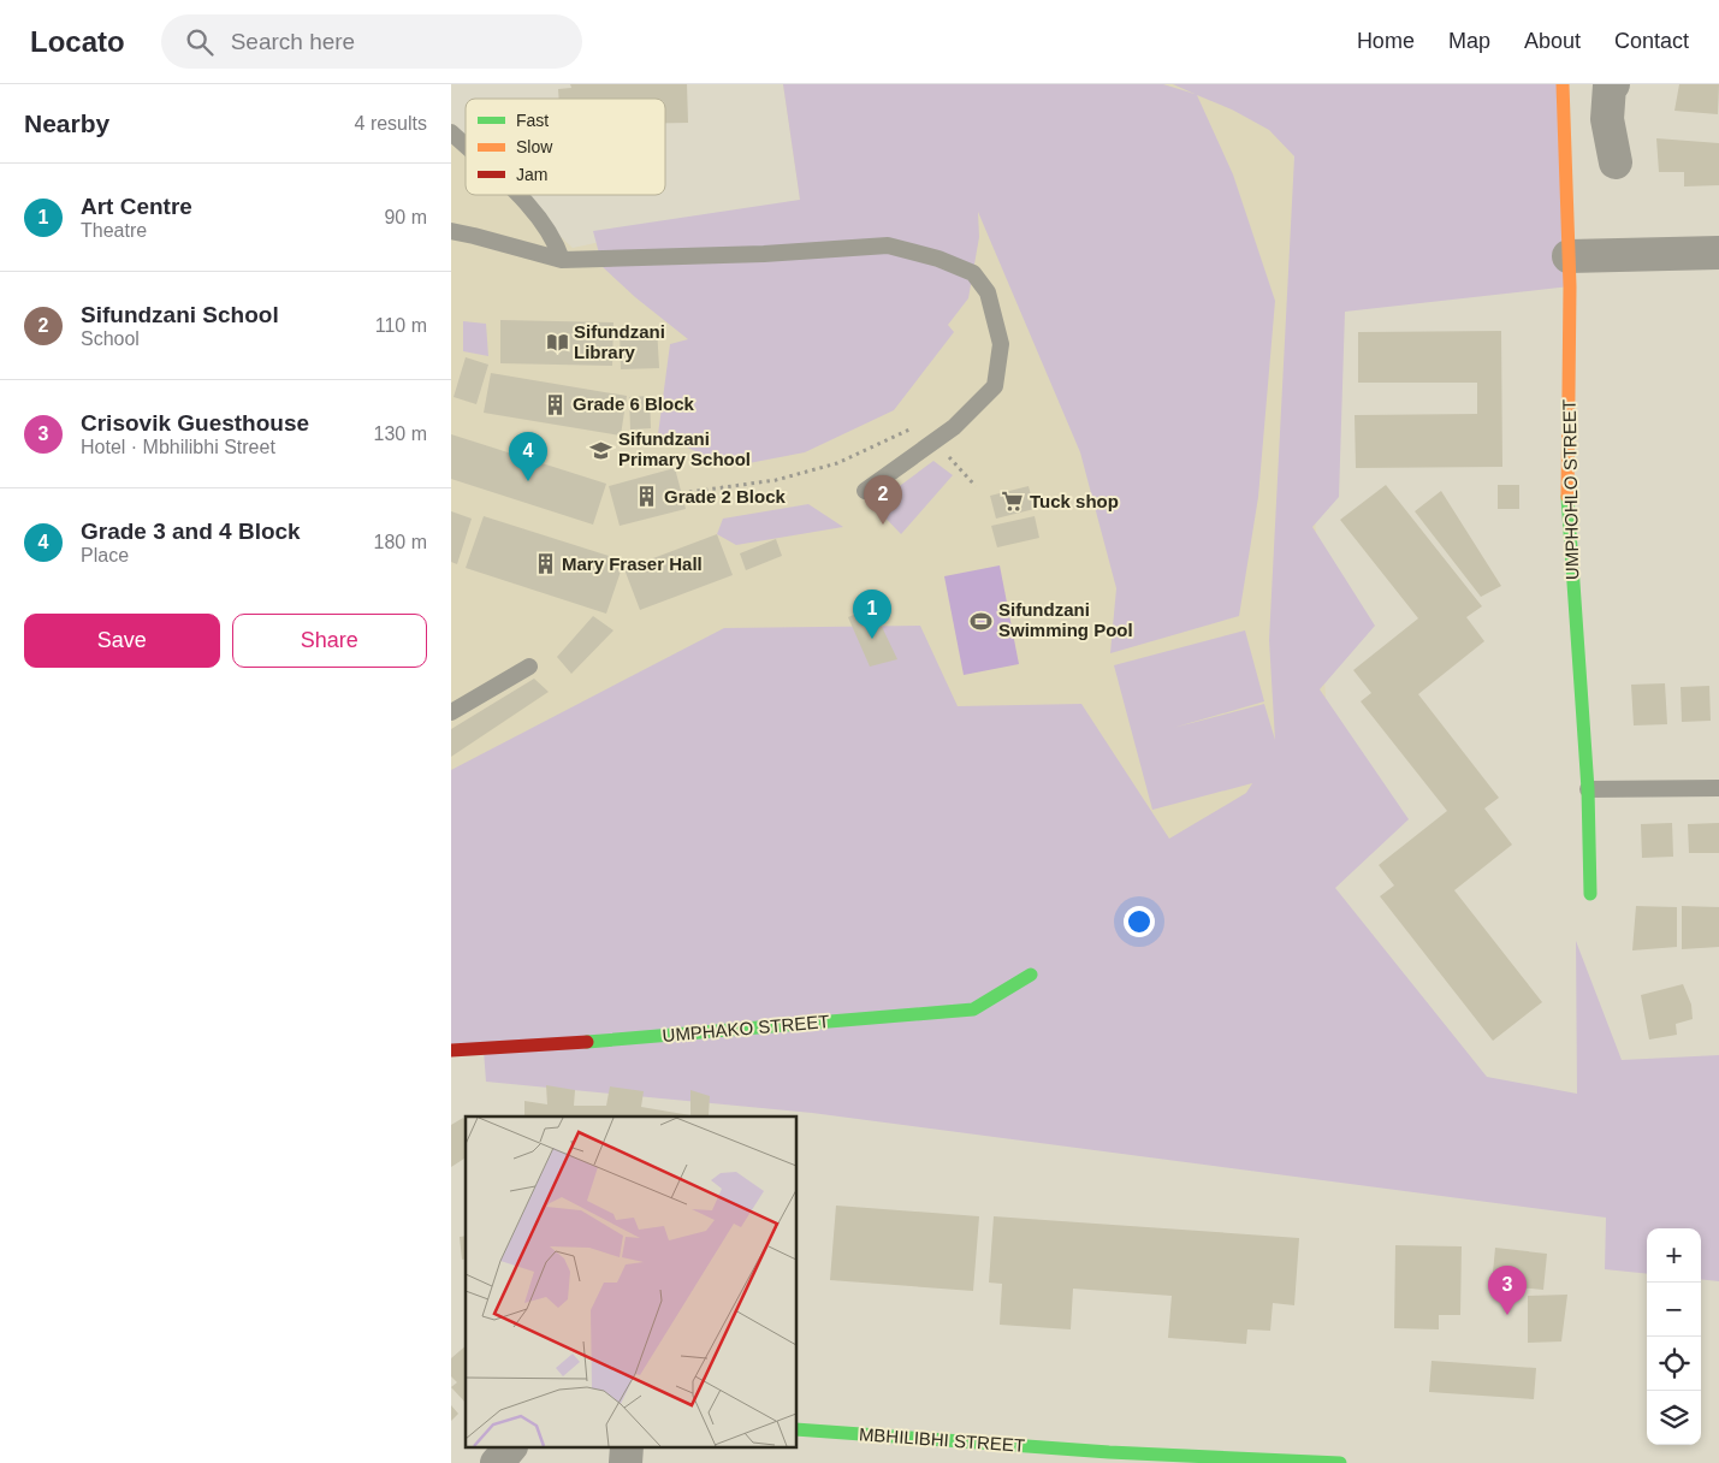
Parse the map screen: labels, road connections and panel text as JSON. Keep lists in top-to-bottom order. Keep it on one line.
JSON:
{"streets":{"street":["UMPHOHLO STREET","UMPHAKO STREET","MBHILIBHI STREET"]},"places":{"library":["Sifundzani Library"],"building":["Grade 6 Block","Grade 2 Block","Mary Fraser Hall"],"school or university":["Sifundzani Primary School"],"supermarket":["Tuck shop"],"sports":["Sifundzani Swimming Pool"]},"legend":["Fast","Slow","Jam"],"page":{"header":"Locato","search":"Search here","nav":["Home","Map","About","Contact"],"heading":["Nearby","4 results"],"list":[{"mark":"1","name":"Art Centre","note":"Theatre","value":"90 m"},{"mark":"2","name":"Sifundzani School","note":"School","value":"110 m"},{"mark":"3","name":"Crisovik Guesthouse","note":"Hotel · Mbhilibhi Street","value":"130 m"},{"mark":"4","name":"Grade 3 and 4 Block","note":"Place","value":"180 m"}],"pins":["4","2","1","3"],"buttons":["Save","Share"],"map_buttons":["+","−"]}}
